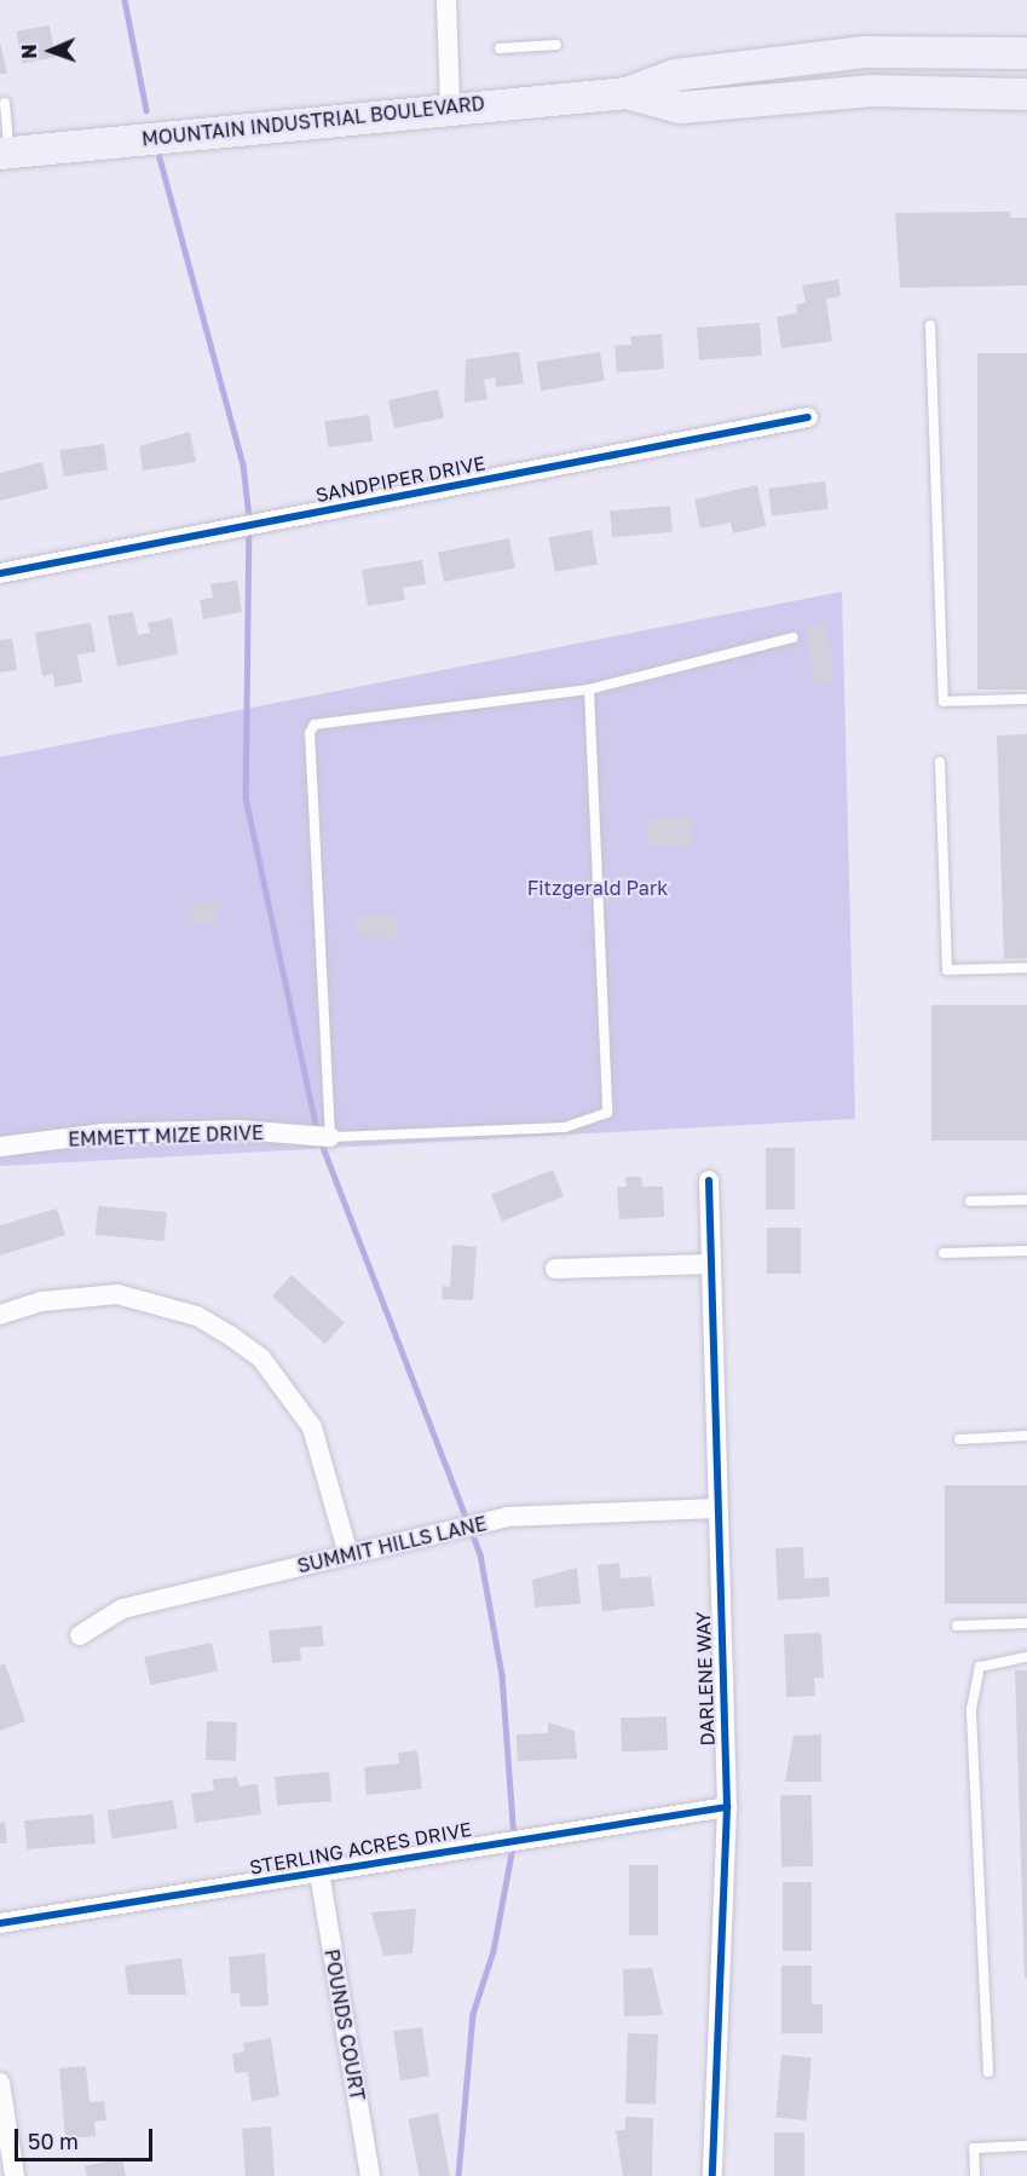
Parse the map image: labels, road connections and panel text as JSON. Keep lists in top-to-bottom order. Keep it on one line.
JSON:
{"streets":{"main road":["MOUNTAIN INDUSTRIAL BOULEVARD"],"street":["SANDPIPER DRIVE","EMMETT MIZE DRIVE","SUMMIT HILLS LANE","DARLENE WAY","STERLING ACRES DRIVE","POUNDS COURT"]},"crossings":[["SUMMIT HILLS LANE","DARLENE WAY"],["DARLENE WAY","STERLING ACRES DRIVE"],["STERLING ACRES DRIVE","POUNDS COURT"]],"parks":["Fitzgerald Park"],"scale_bar":"50 m","north":"left"}
